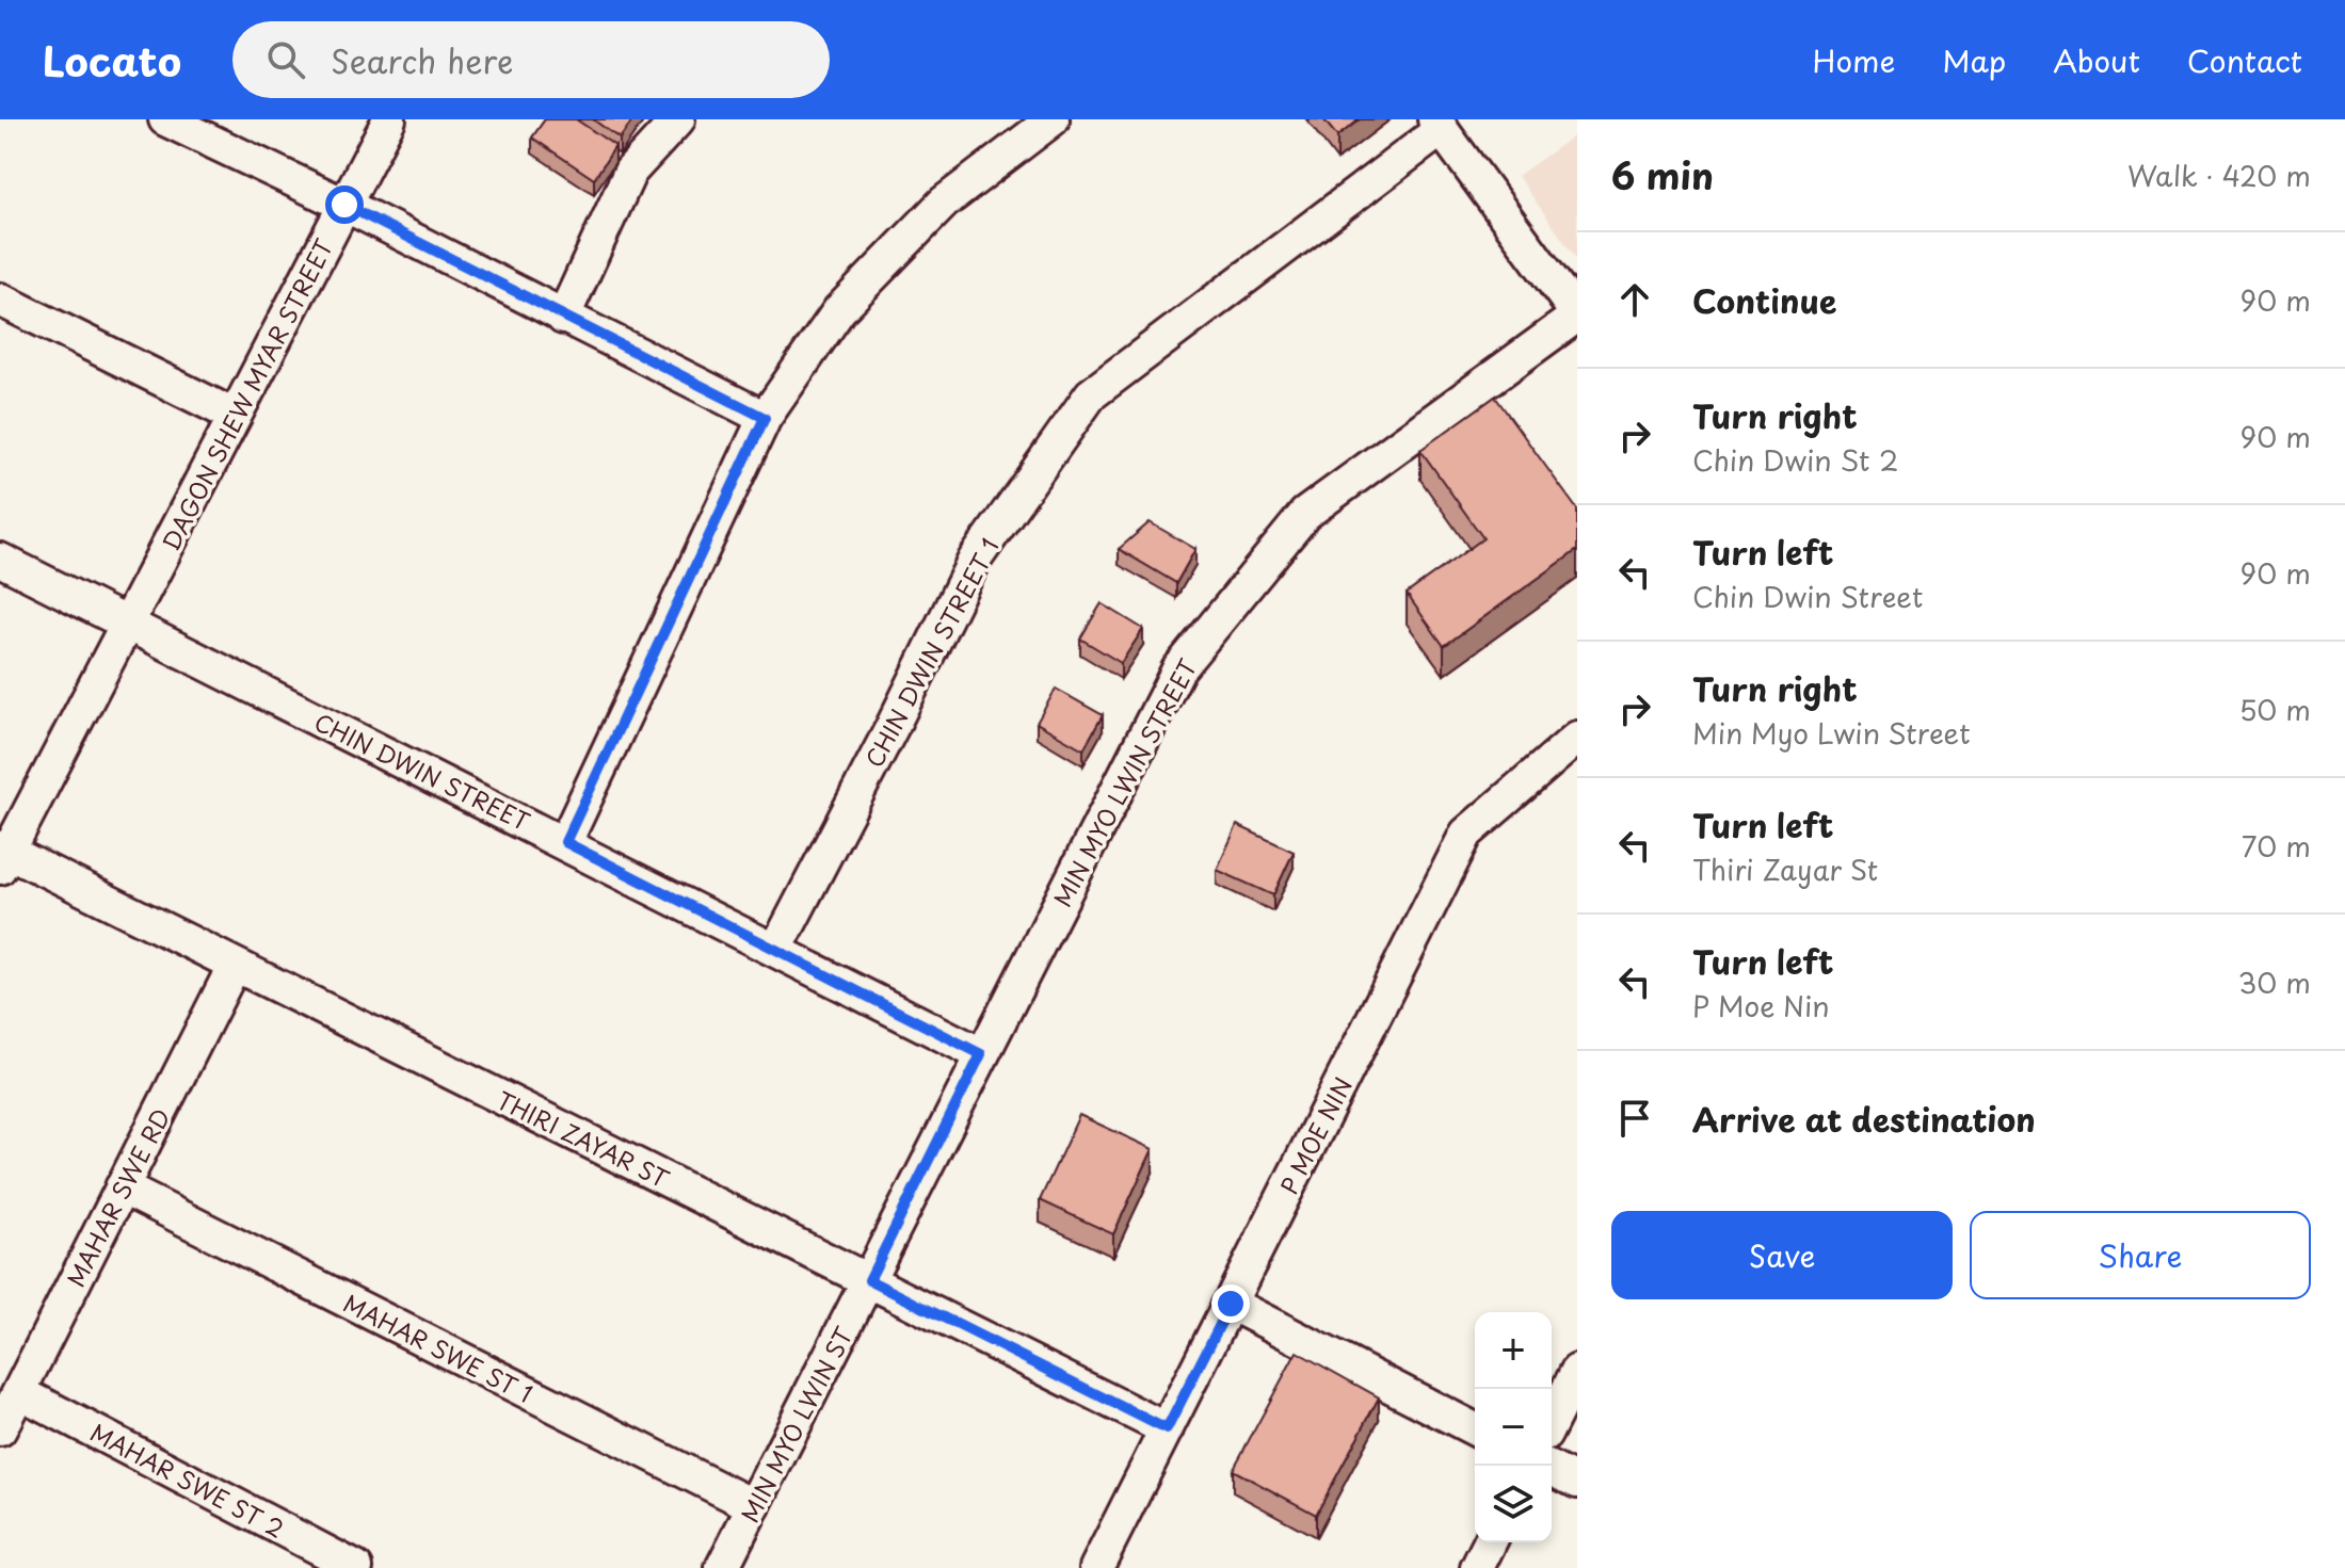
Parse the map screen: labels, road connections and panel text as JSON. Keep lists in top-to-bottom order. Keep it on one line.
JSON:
{"streets":{"street":["DAGON SHEW MYAR STREET","CHIN DWIN STREET 1","CHIN DWIN STREET","MIN MYO LWIN STREET","P MOE NIN","THIRI ZAYAR ST","MAHAR SWE RD","MAHAR SWE ST 1","MIN MYO LWIN ST","MAHAR SWE ST 2"]},"crossings":[["DAGON SHEW MYAR STREET","CHIN DWIN STREET"],["DAGON SHEW MYAR STREET","THIRI ZAYAR ST"],["CHIN DWIN STREET 1","CHIN DWIN STREET"],["CHIN DWIN STREET","MIN MYO LWIN STREET"],["MIN MYO LWIN STREET","THIRI ZAYAR ST"],["MIN MYO LWIN STREET","MIN MYO LWIN ST"],["P MOE NIN","THIRI ZAYAR ST"],["THIRI ZAYAR ST","MAHAR SWE RD"],["THIRI ZAYAR ST","MIN MYO LWIN ST"],["MAHAR SWE RD","MAHAR SWE ST 1"],["MAHAR SWE RD","MAHAR SWE ST 2"],["MAHAR SWE ST 1","MIN MYO LWIN ST"]],"page":{"header":"Locato","search":"Search here","nav":["Home","Map","About","Contact"],"heading":["6 min","Walk · 420 m"],"list":[["Continue","90 m"],["Turn right","Chin Dwin St 2","90 m"],["Turn left","Chin Dwin Street","90 m"],["Turn right","Min Myo Lwin Street","50 m"],["Turn left","Thiri Zayar St","70 m"],["Turn left","P Moe Nin","30 m"],"Arrive at destination"],"buttons":["Save","Share"],"map_buttons":["+","−"]}}
